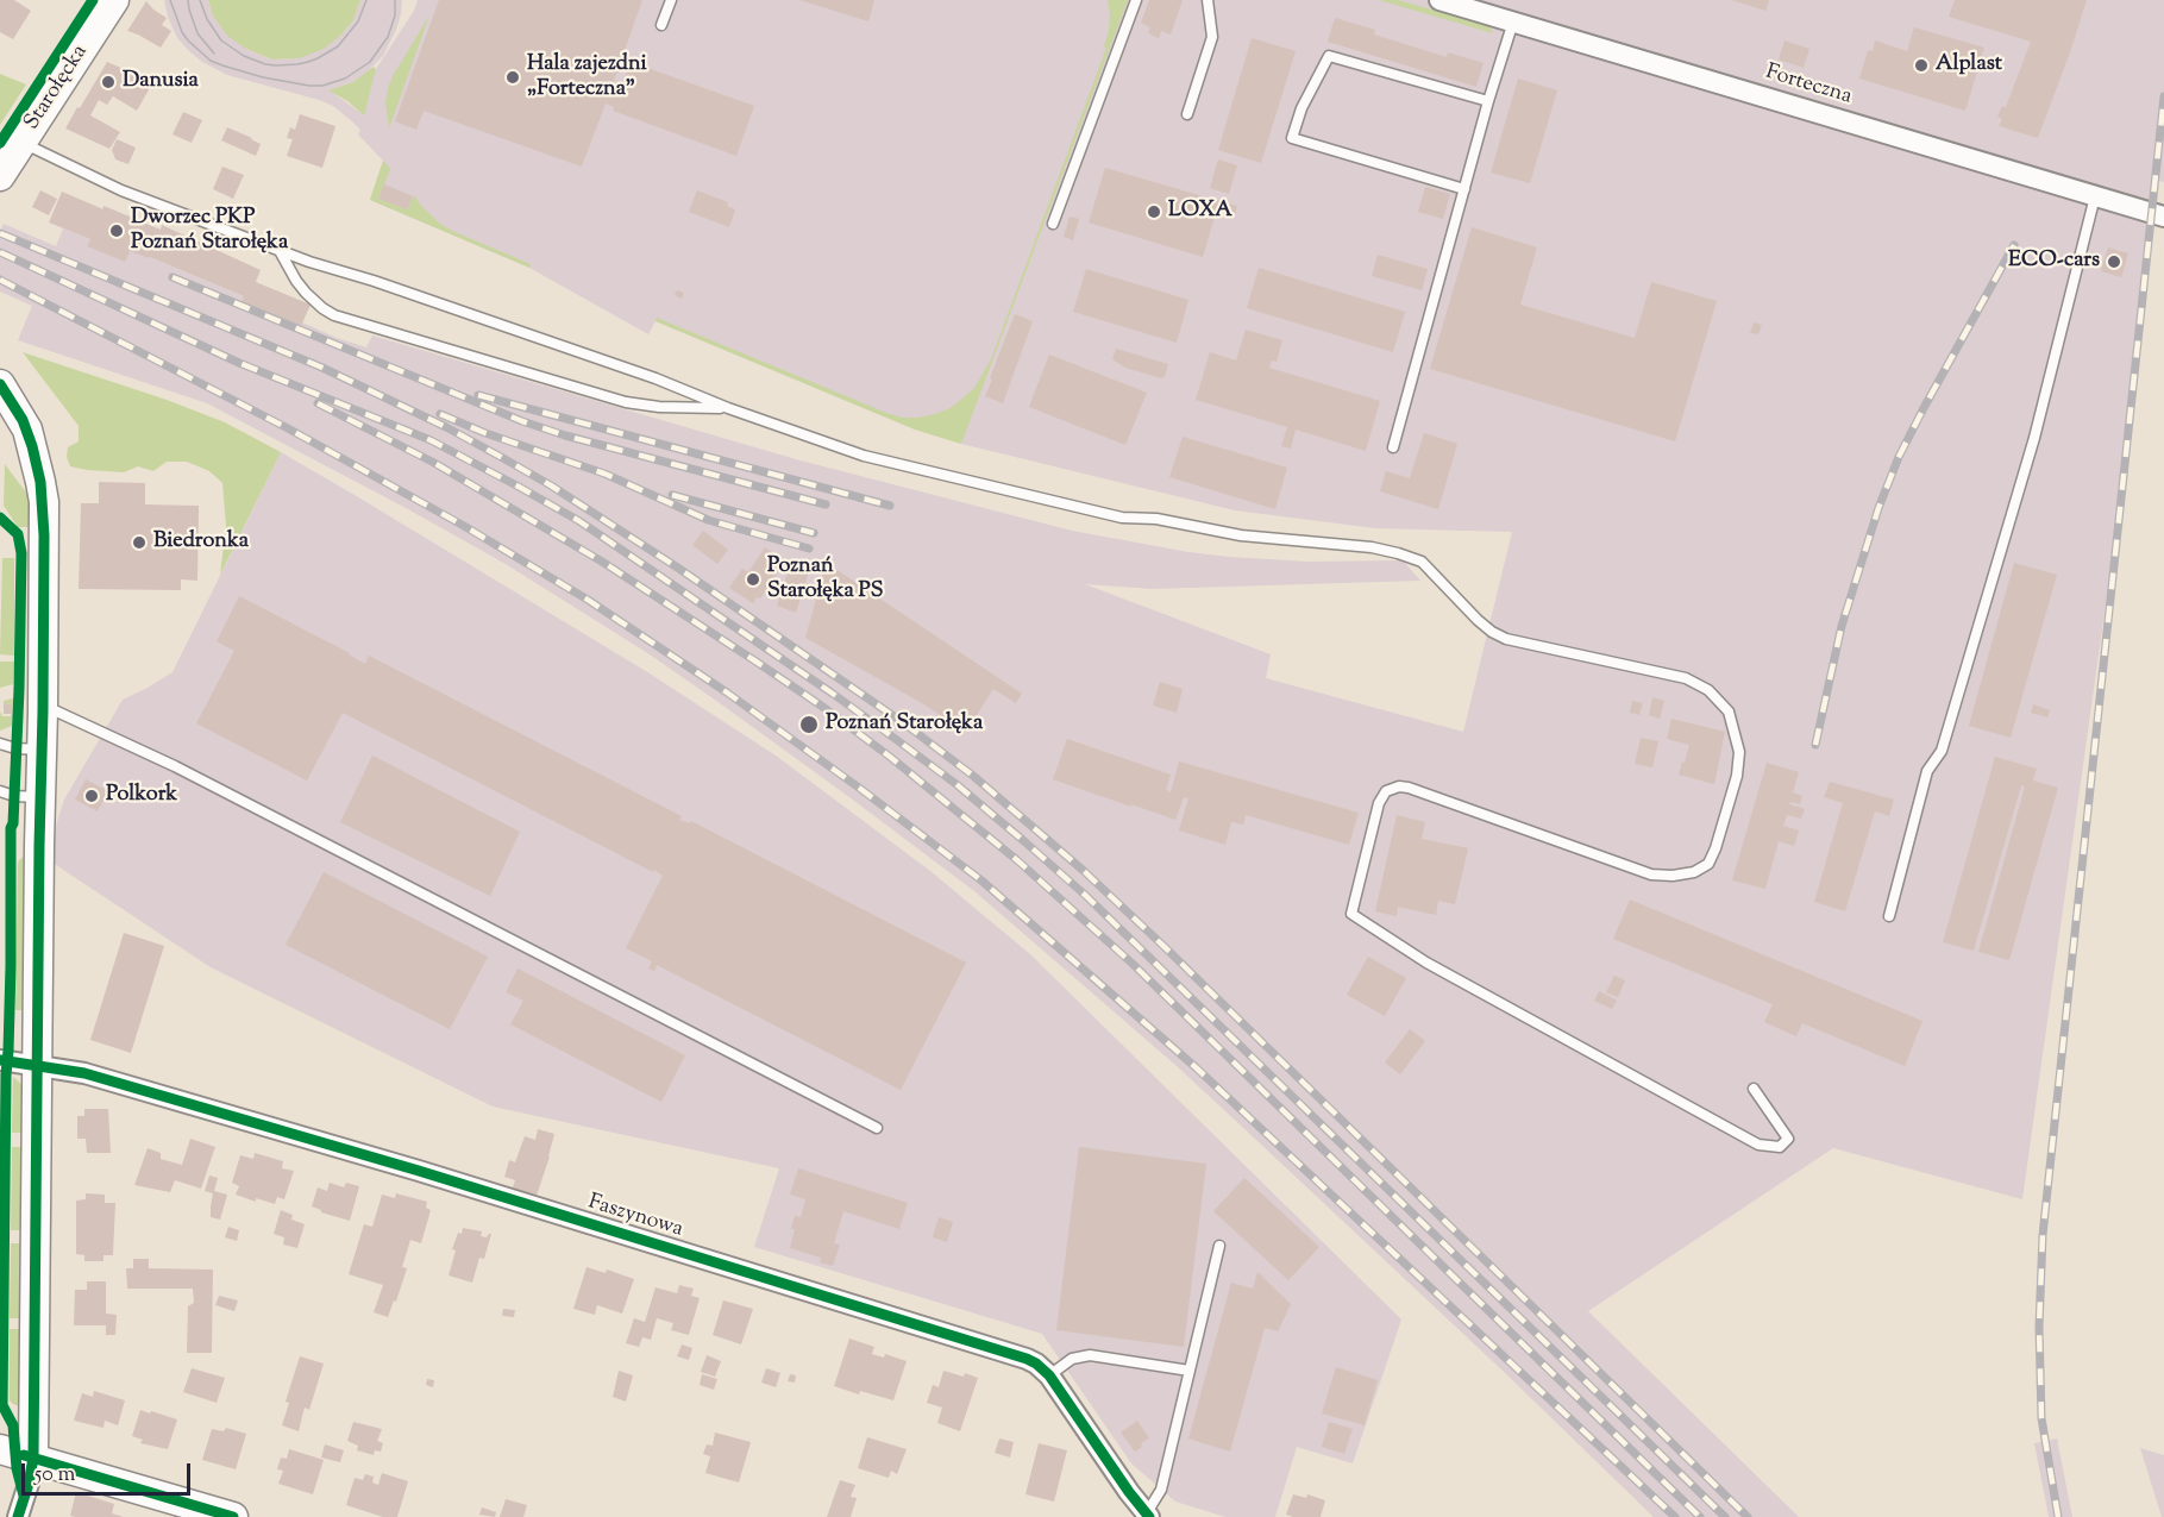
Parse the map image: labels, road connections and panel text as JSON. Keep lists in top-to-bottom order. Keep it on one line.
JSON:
{"streets":{"street":["Forteczna","Starołęcka","Faszynowa"]},"places":["Alplast","Hala zajezdni „Forteczna”","Danusia","LOXA","Dworzec PKP Poznań Starołęka","ECO-cars","Biedronka","Poznań Starołęka PS","Poznań Starołęka","Polkork"],"scale_bar":"50 m"}
